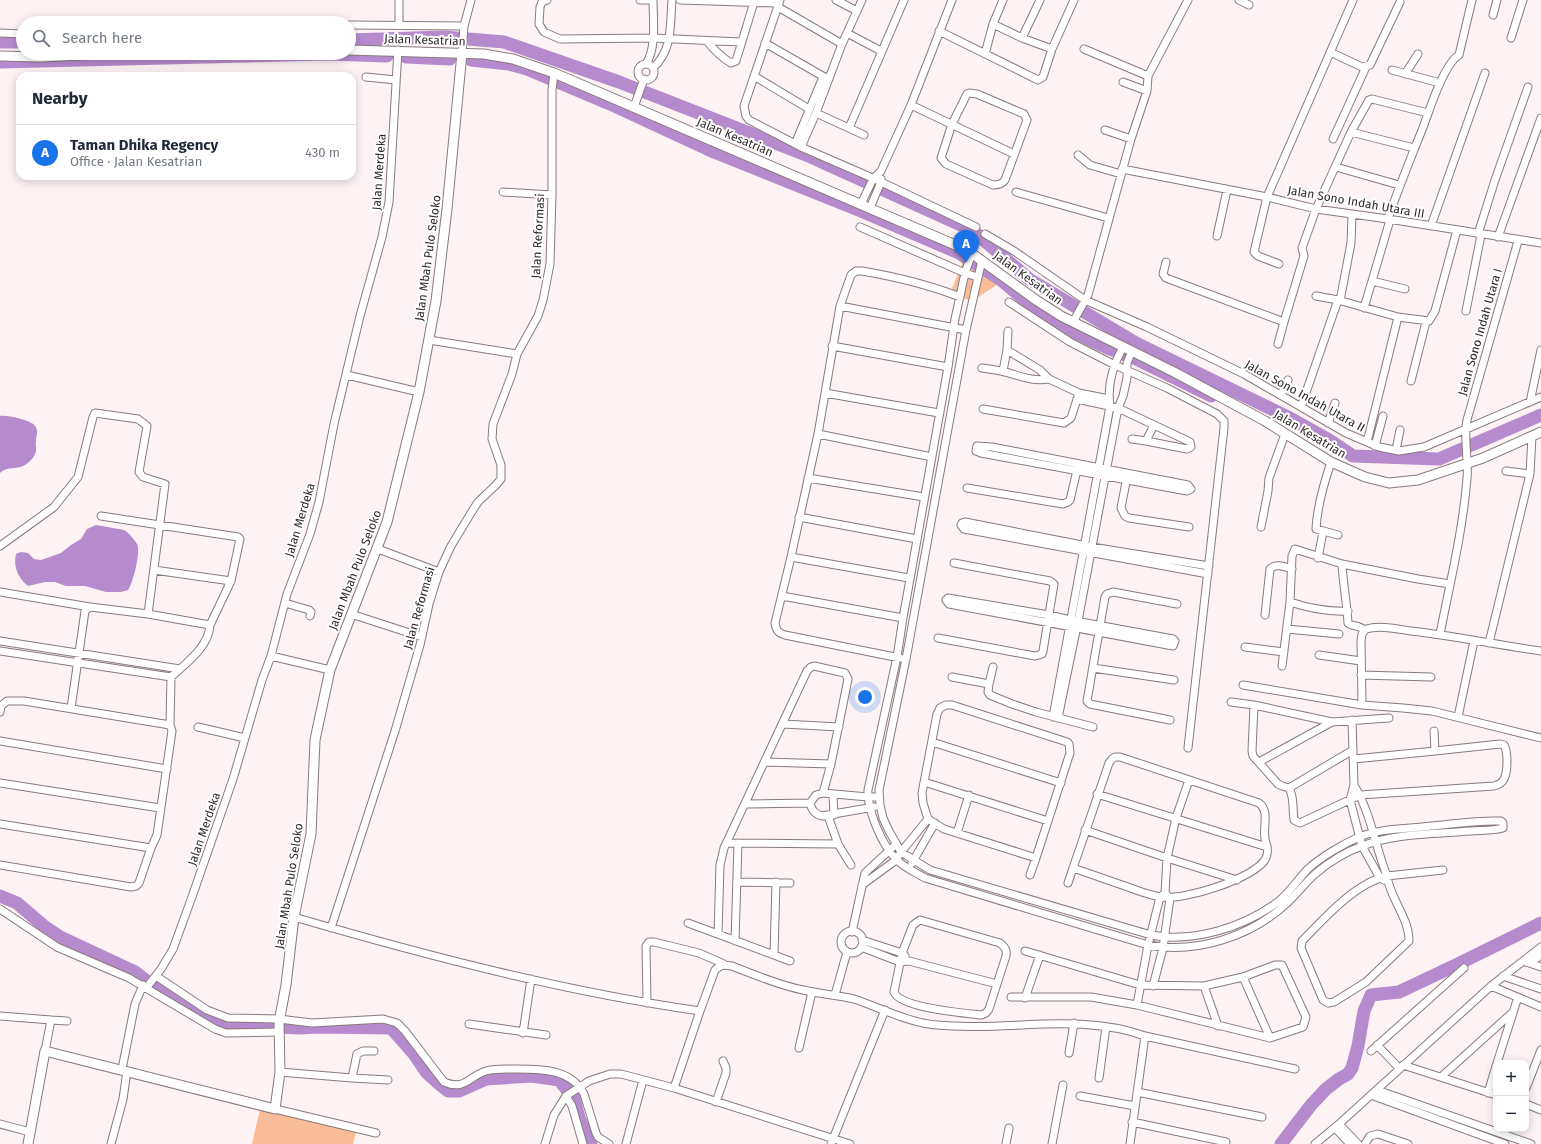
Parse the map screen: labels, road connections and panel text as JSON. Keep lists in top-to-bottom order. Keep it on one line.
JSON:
{"streets":{"street":["Jalan Kesatrian","Jalan Merdeka","Jalan Sono Indah Utara III","Jalan Reformasi","Jalan Mbah Pulo Seloko","Jalan Sono Indah Utara I","Jalan Sono Indah Utara II"]},"crossings":[["Jalan Kesatrian","Jalan Merdeka"],["Jalan Kesatrian","Jalan Reformasi"],["Jalan Kesatrian","Jalan Mbah Pulo Seloko"],["Jalan Kesatrian","Jalan Sono Indah Utara I"],["Jalan Sono Indah Utara III","Jalan Sono Indah Utara I"],["Jalan Sono Indah Utara I","Jalan Sono Indah Utara II"]],"page":{"search":"Search here","heading":"Nearby","list":[{"mark":"A","name":"Taman Dhika Regency","note":"Office · Jalan Kesatrian","value":"430 m"}],"pins":"A","map_buttons":["+","−"]}}
